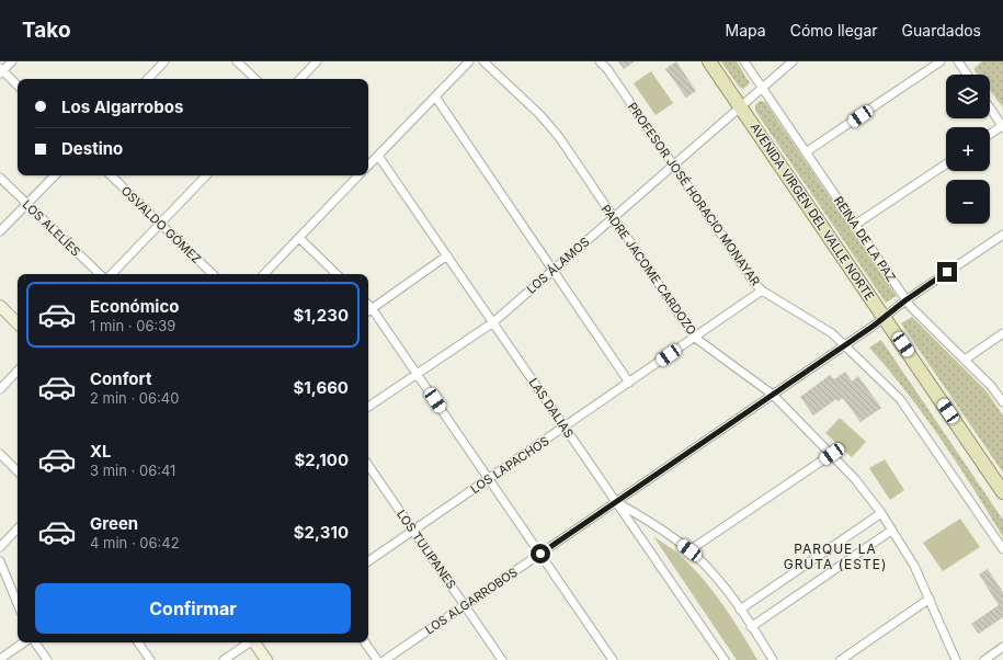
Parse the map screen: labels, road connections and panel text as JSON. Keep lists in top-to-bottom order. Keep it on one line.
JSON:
{"streets":{"main road":["AVENIDA VIRGEN DEL VALLE NORTE"],"street":["PROFESOR JOSÉ HORACIO MONAYAR","OSVALDO GÓMEZ","LOS ALELÍES","REINA DE LA PAZ","LOS ÁLAMOS","PADRE JACOME CARDOZO","LAS DALIAS","LOS LAPACHOS","LOS TULIPANES","LOS ALGARROBOS"]},"crossings":[["PROFESOR JOSÉ HORACIO MONAYAR","LOS ÁLAMOS"],["PROFESOR JOSÉ HORACIO MONAYAR","LOS LAPACHOS"],["PROFESOR JOSÉ HORACIO MONAYAR","LOS ALGARROBOS"],["AVENIDA VIRGEN DEL VALLE NORTE","LOS ÁLAMOS"],["AVENIDA VIRGEN DEL VALLE NORTE","LOS ALGARROBOS"],["REINA DE LA PAZ","LOS ÁLAMOS"],["REINA DE LA PAZ","LOS ALGARROBOS"],["LOS ÁLAMOS","PADRE JACOME CARDOZO"],["LOS ÁLAMOS","LAS DALIAS"],["PADRE JACOME CARDOZO","LOS LAPACHOS"],["PADRE JACOME CARDOZO","LOS ALGARROBOS"],["LAS DALIAS","LOS LAPACHOS"],["LAS DALIAS","LOS ALGARROBOS"],["LOS LAPACHOS","LOS TULIPANES"],["LOS TULIPANES","LOS ALGARROBOS"]],"districts":["PARQUE LA GRUTA (ESTE)"],"page":{"header":"Tako","nav":["Mapa","Cómo llegar","Guardados"],"map_buttons":["+","−"],"banner":["Los Algarrobos","Destino"],"list":[{"name":"Económico","note":"1 min · 06:39","value":"$1,230"},{"name":"Confort","note":"2 min · 06:40","value":"$1,660"},{"name":"XL","note":"3 min · 06:41","value":"$2,100"},{"name":"Green","note":"4 min · 06:42","value":"$2,310"}],"buttons":"Confirmar"}}
